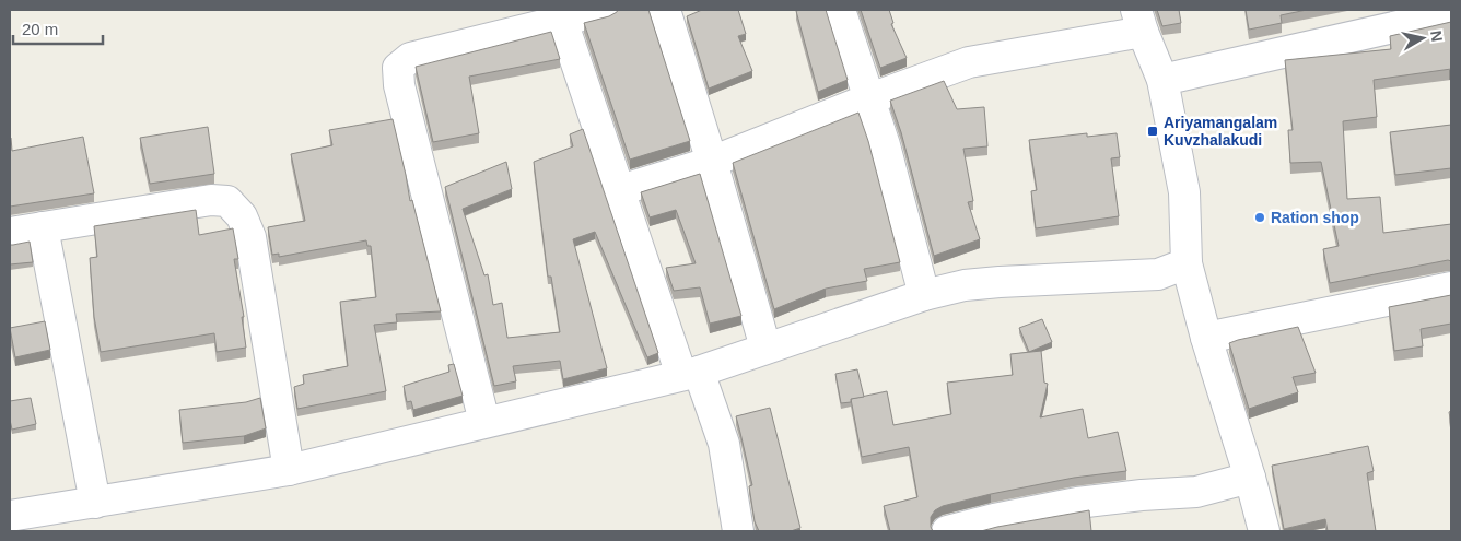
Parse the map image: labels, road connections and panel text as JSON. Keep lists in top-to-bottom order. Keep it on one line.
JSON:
{"places":{"transit":["Ariyamangalam Kuvzhalakudi"],"other":["Ration shop"]},"scale_bar":"20 m","north":"right"}
